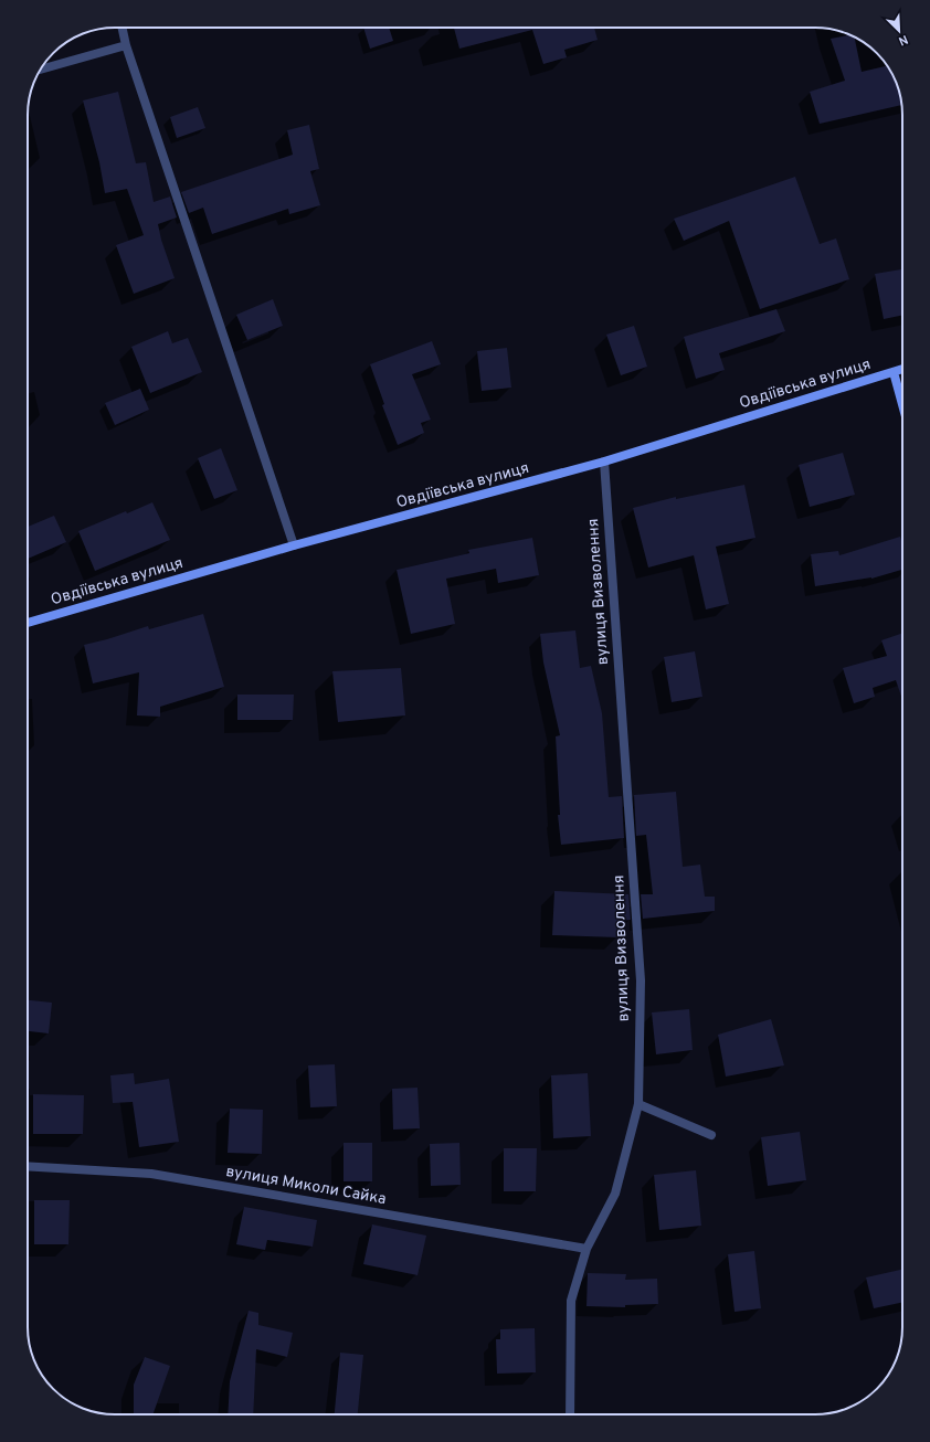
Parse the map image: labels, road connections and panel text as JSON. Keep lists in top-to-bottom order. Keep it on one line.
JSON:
{"streets":{"main road":["Овдіївська вулиця"],"street":["вулиця Визволення","вулиця Миколи Сайка"]},"crossings":[["Овдіївська вулиця","вулиця Визволення"],["вулиця Визволення","вулиця Миколи Сайка"]],"north":"bottom right"}
